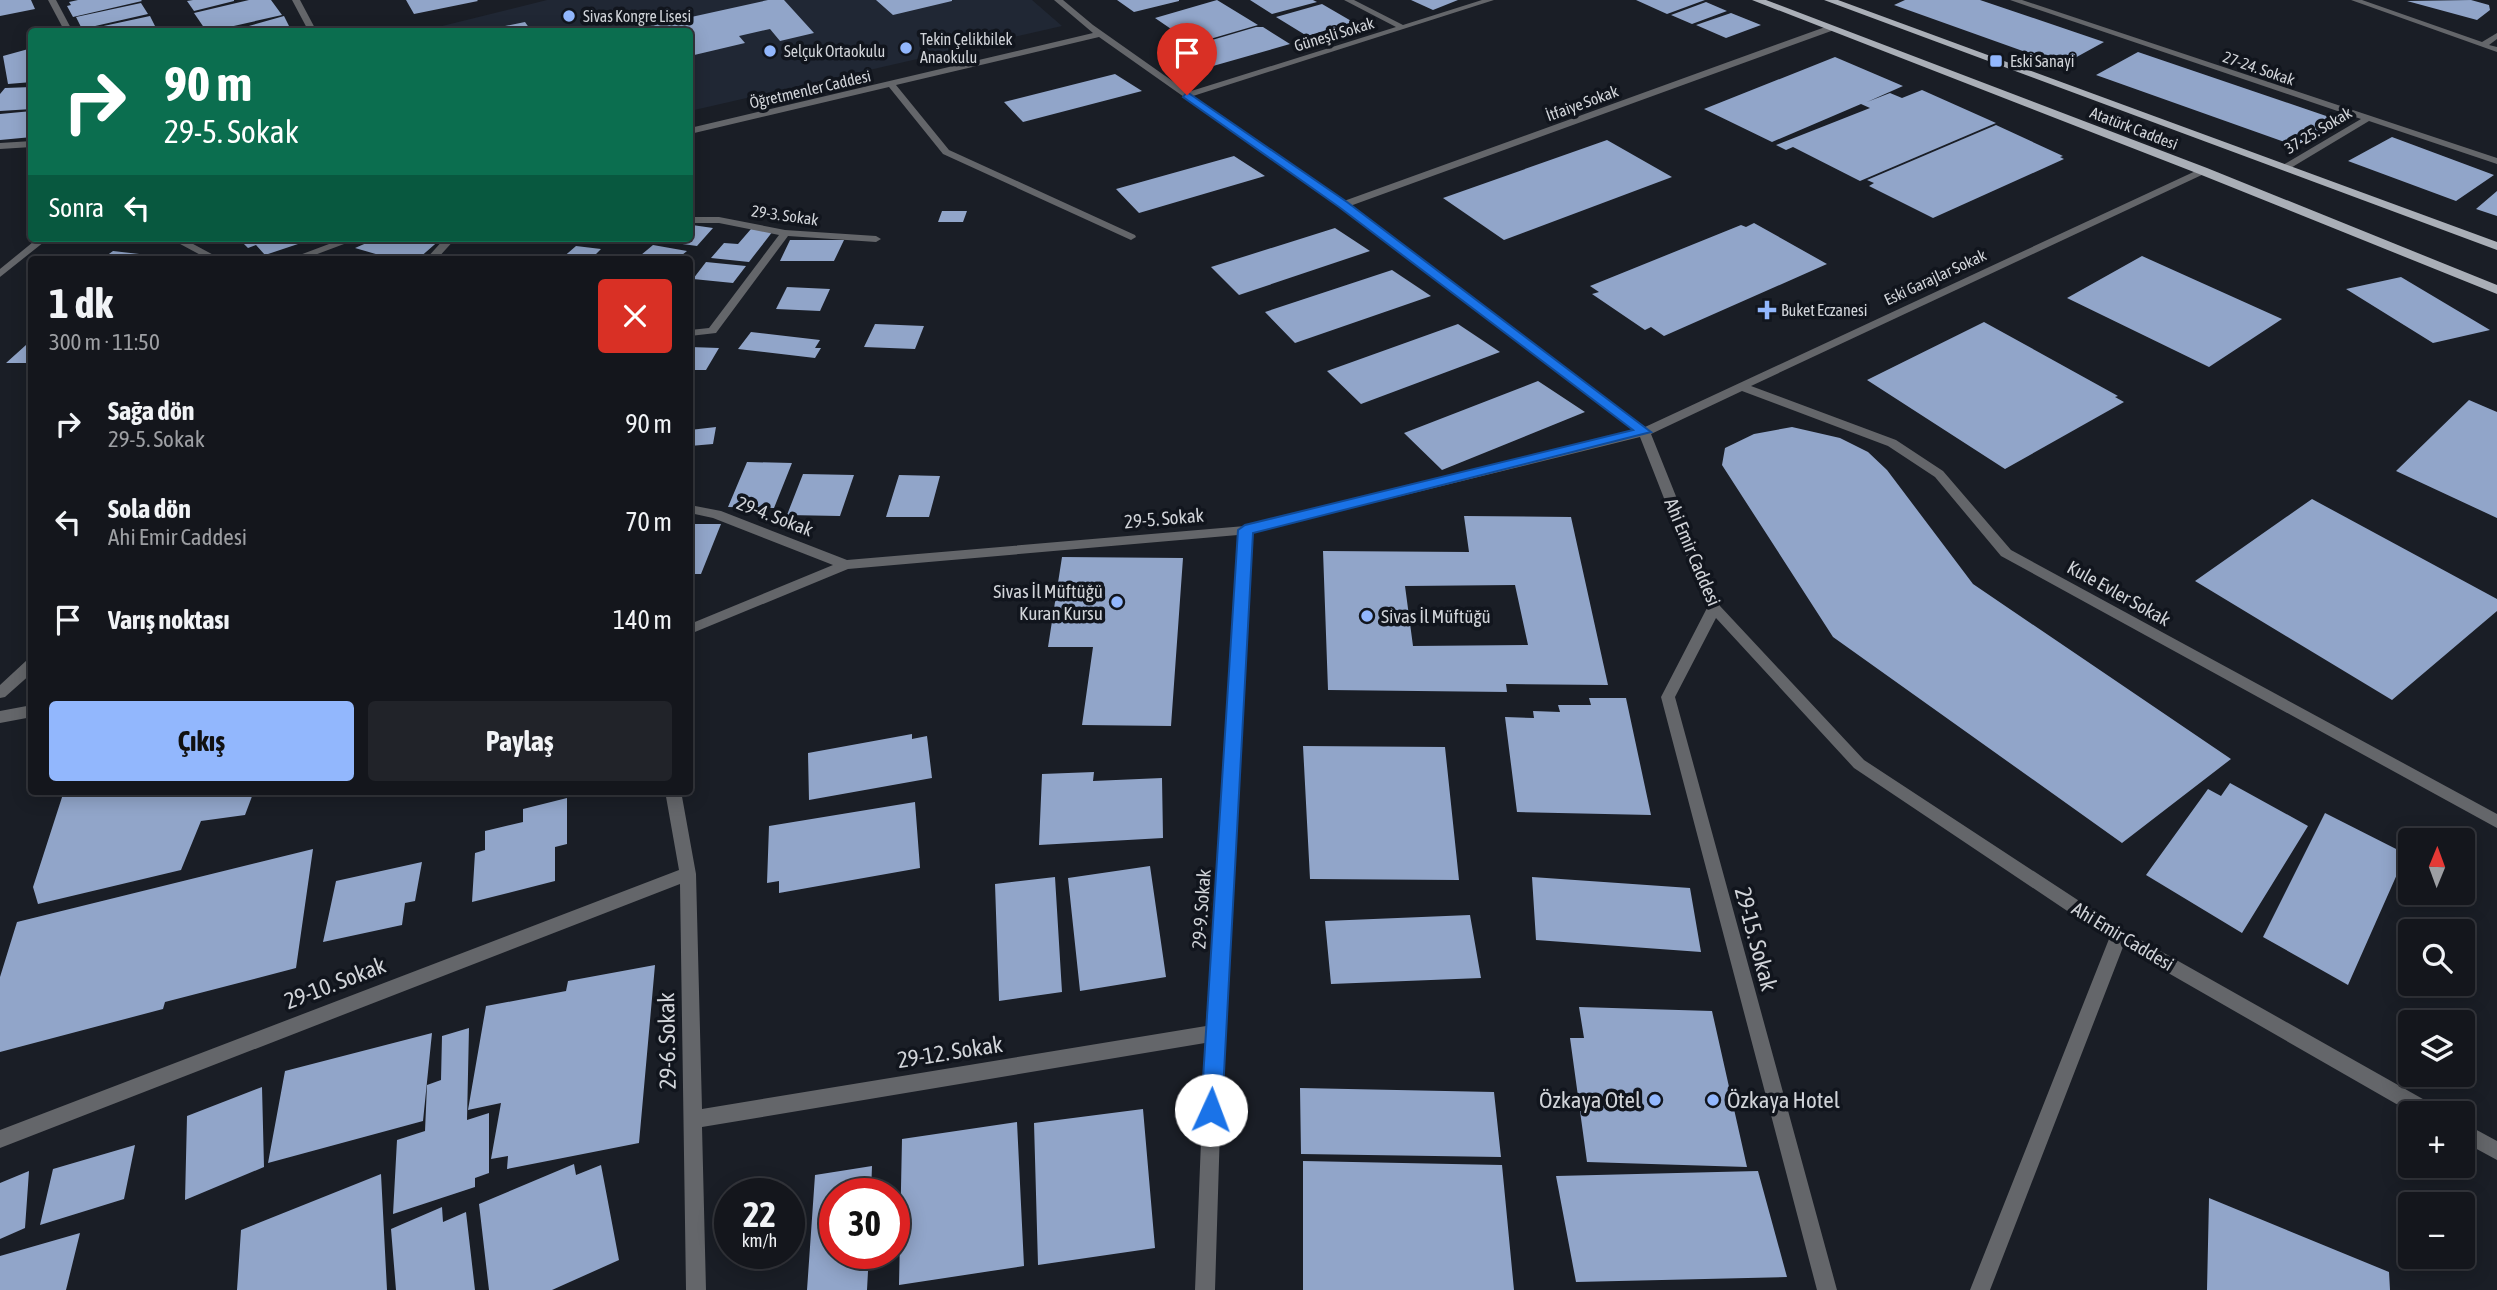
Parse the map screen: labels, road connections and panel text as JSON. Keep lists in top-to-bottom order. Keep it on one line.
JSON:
{"streets":{"main road":["Atatürk Caddesi"],"street":["Güneşli Sokak","27-24. Sokak","Öğretmenler Caddesi","İtfaiye Sokak","37-25. Sokak","29-3. Sokak","Eski Garajlar Sokak","29-4. Sokak","29-5. Sokak","Ahi Emir Caddesi","Kule Evler Sokak","29-9. Sokak","29-15. Sokak","29-10. Sokak","29-6. Sokak","29-12. Sokak"]},"crossings":[["27-24. Sokak","37-25. Sokak"],["İtfaiye Sokak","Atatürk Caddesi"],["Atatürk Caddesi","37-25. Sokak"],["Atatürk Caddesi","Eski Garajlar Sokak"],["Eski Garajlar Sokak","29-5. Sokak"],["Eski Garajlar Sokak","Ahi Emir Caddesi"],["Eski Garajlar Sokak","Kule Evler Sokak"],["29-4. Sokak","29-5. Sokak"],["29-5. Sokak","Ahi Emir Caddesi"],["29-5. Sokak","29-9. Sokak"],["Ahi Emir Caddesi","29-15. Sokak"],["29-9. Sokak","29-12. Sokak"],["29-10. Sokak","29-6. Sokak"],["29-6. Sokak","29-12. Sokak"]],"places":{"other":["Sivas Kongre Lisesi","Tekin Çelikbilek Anaokulu","Selçuk Ortaokulu","Sivas İl Müftüğü Kuran Kursu","Sivas İl Müftüğü","Özkaya Otel","Özkaya Hotel"],"transit":["Eski Sanayi"],"health":["Buket Eczanesi"]},"north":"top","page":{"turn":["90 m","29-5. Sokak"],"then":"Sonra","heading":["1 dk","300 m · 11:50"],"list":[{"name":"Sağa dön","note":"29-5. Sokak","value":"90 m"},{"name":"Sola dön","note":"Ahi Emir Caddesi","value":"70 m"},{"name":"Varış noktası","value":"140 m"}],"buttons":["Çıkış","Paylaş"],"map_buttons":["+","−"],"speed":"22 km/h","limit":"30"}}
